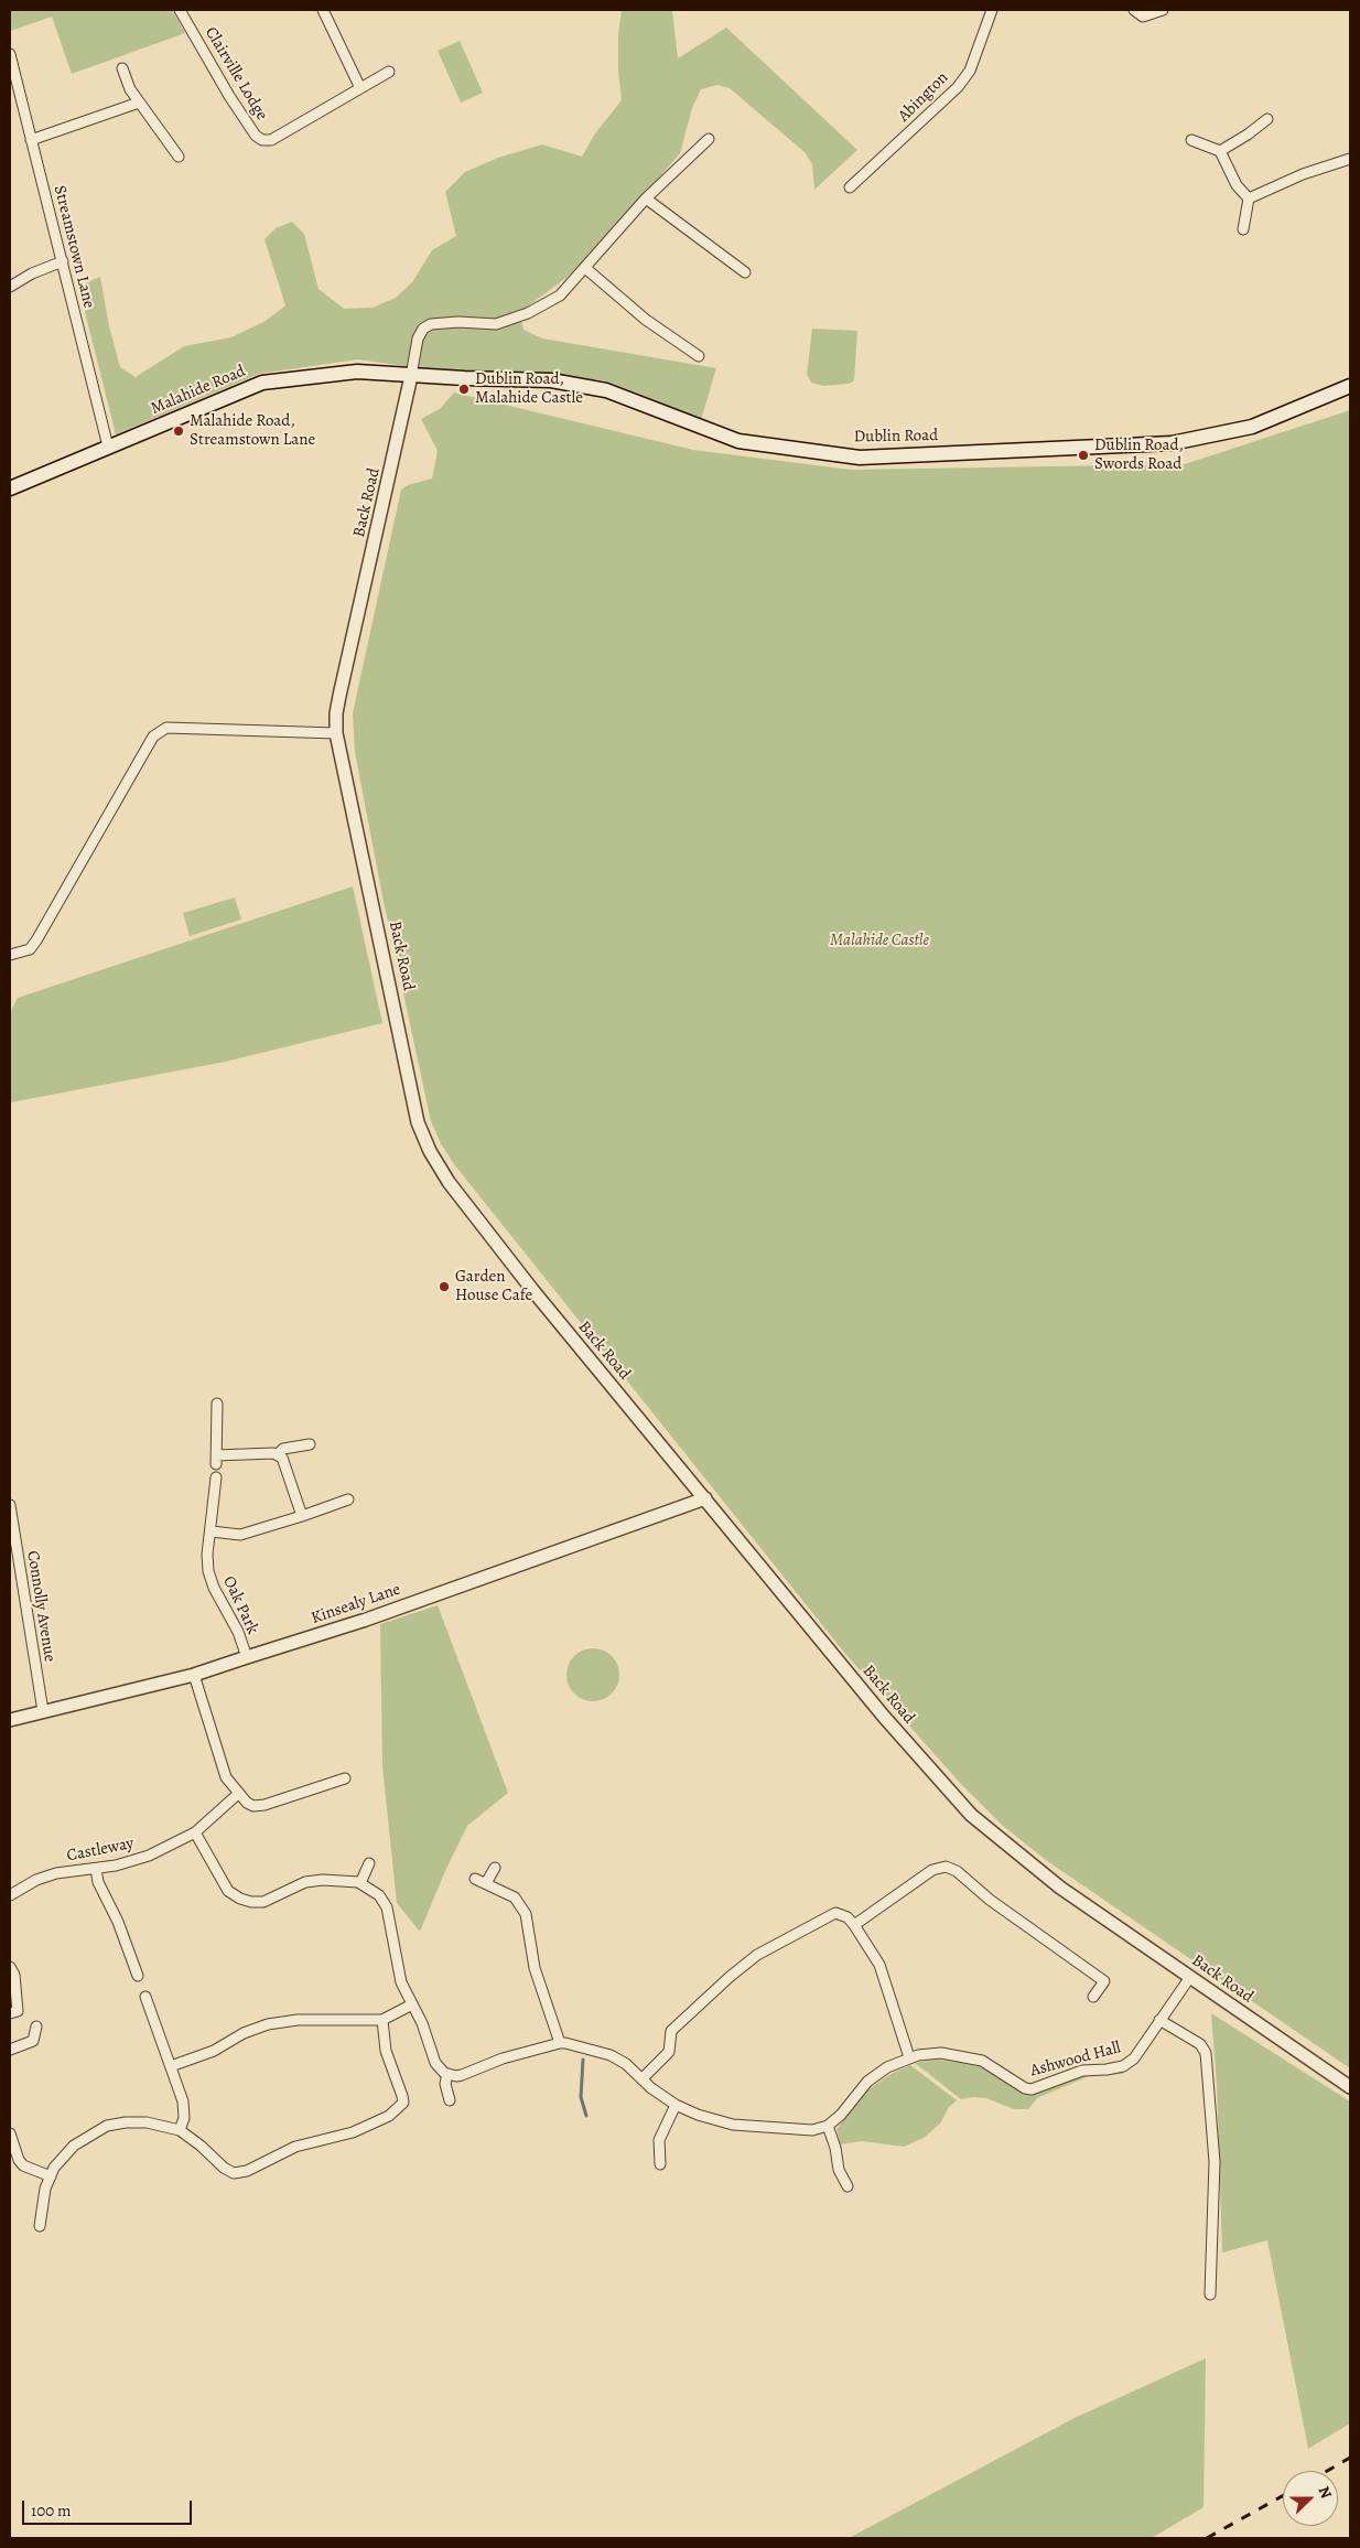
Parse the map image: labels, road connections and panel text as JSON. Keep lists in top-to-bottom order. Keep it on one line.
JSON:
{"streets":{"main road":["Malahide Road","Dublin Road"],"street":["Clairville Lodge","Abington","Streamstown Lane","Back Road","Kinsealy Lane","Oak Park","Connolly Avenue","Castleway","Ashwood Hall"]},"crossings":[["Streamstown Lane","Malahide Road"],["Malahide Road","Dublin Road"],["Malahide Road","Back Road"],["Dublin Road","Back Road"],["Back Road","Kinsealy Lane"],["Back Road","Ashwood Hall"],["Kinsealy Lane","Oak Park"],["Kinsealy Lane","Connolly Avenue"]],"parks":["Malahide Castle"],"places":["Dublin Road, Malahide Castle","Malahide Road, Streamstown Lane","Dublin Road, Swords Road","Garden House Cafe"],"scale_bar":"100 m","north":"right"}
